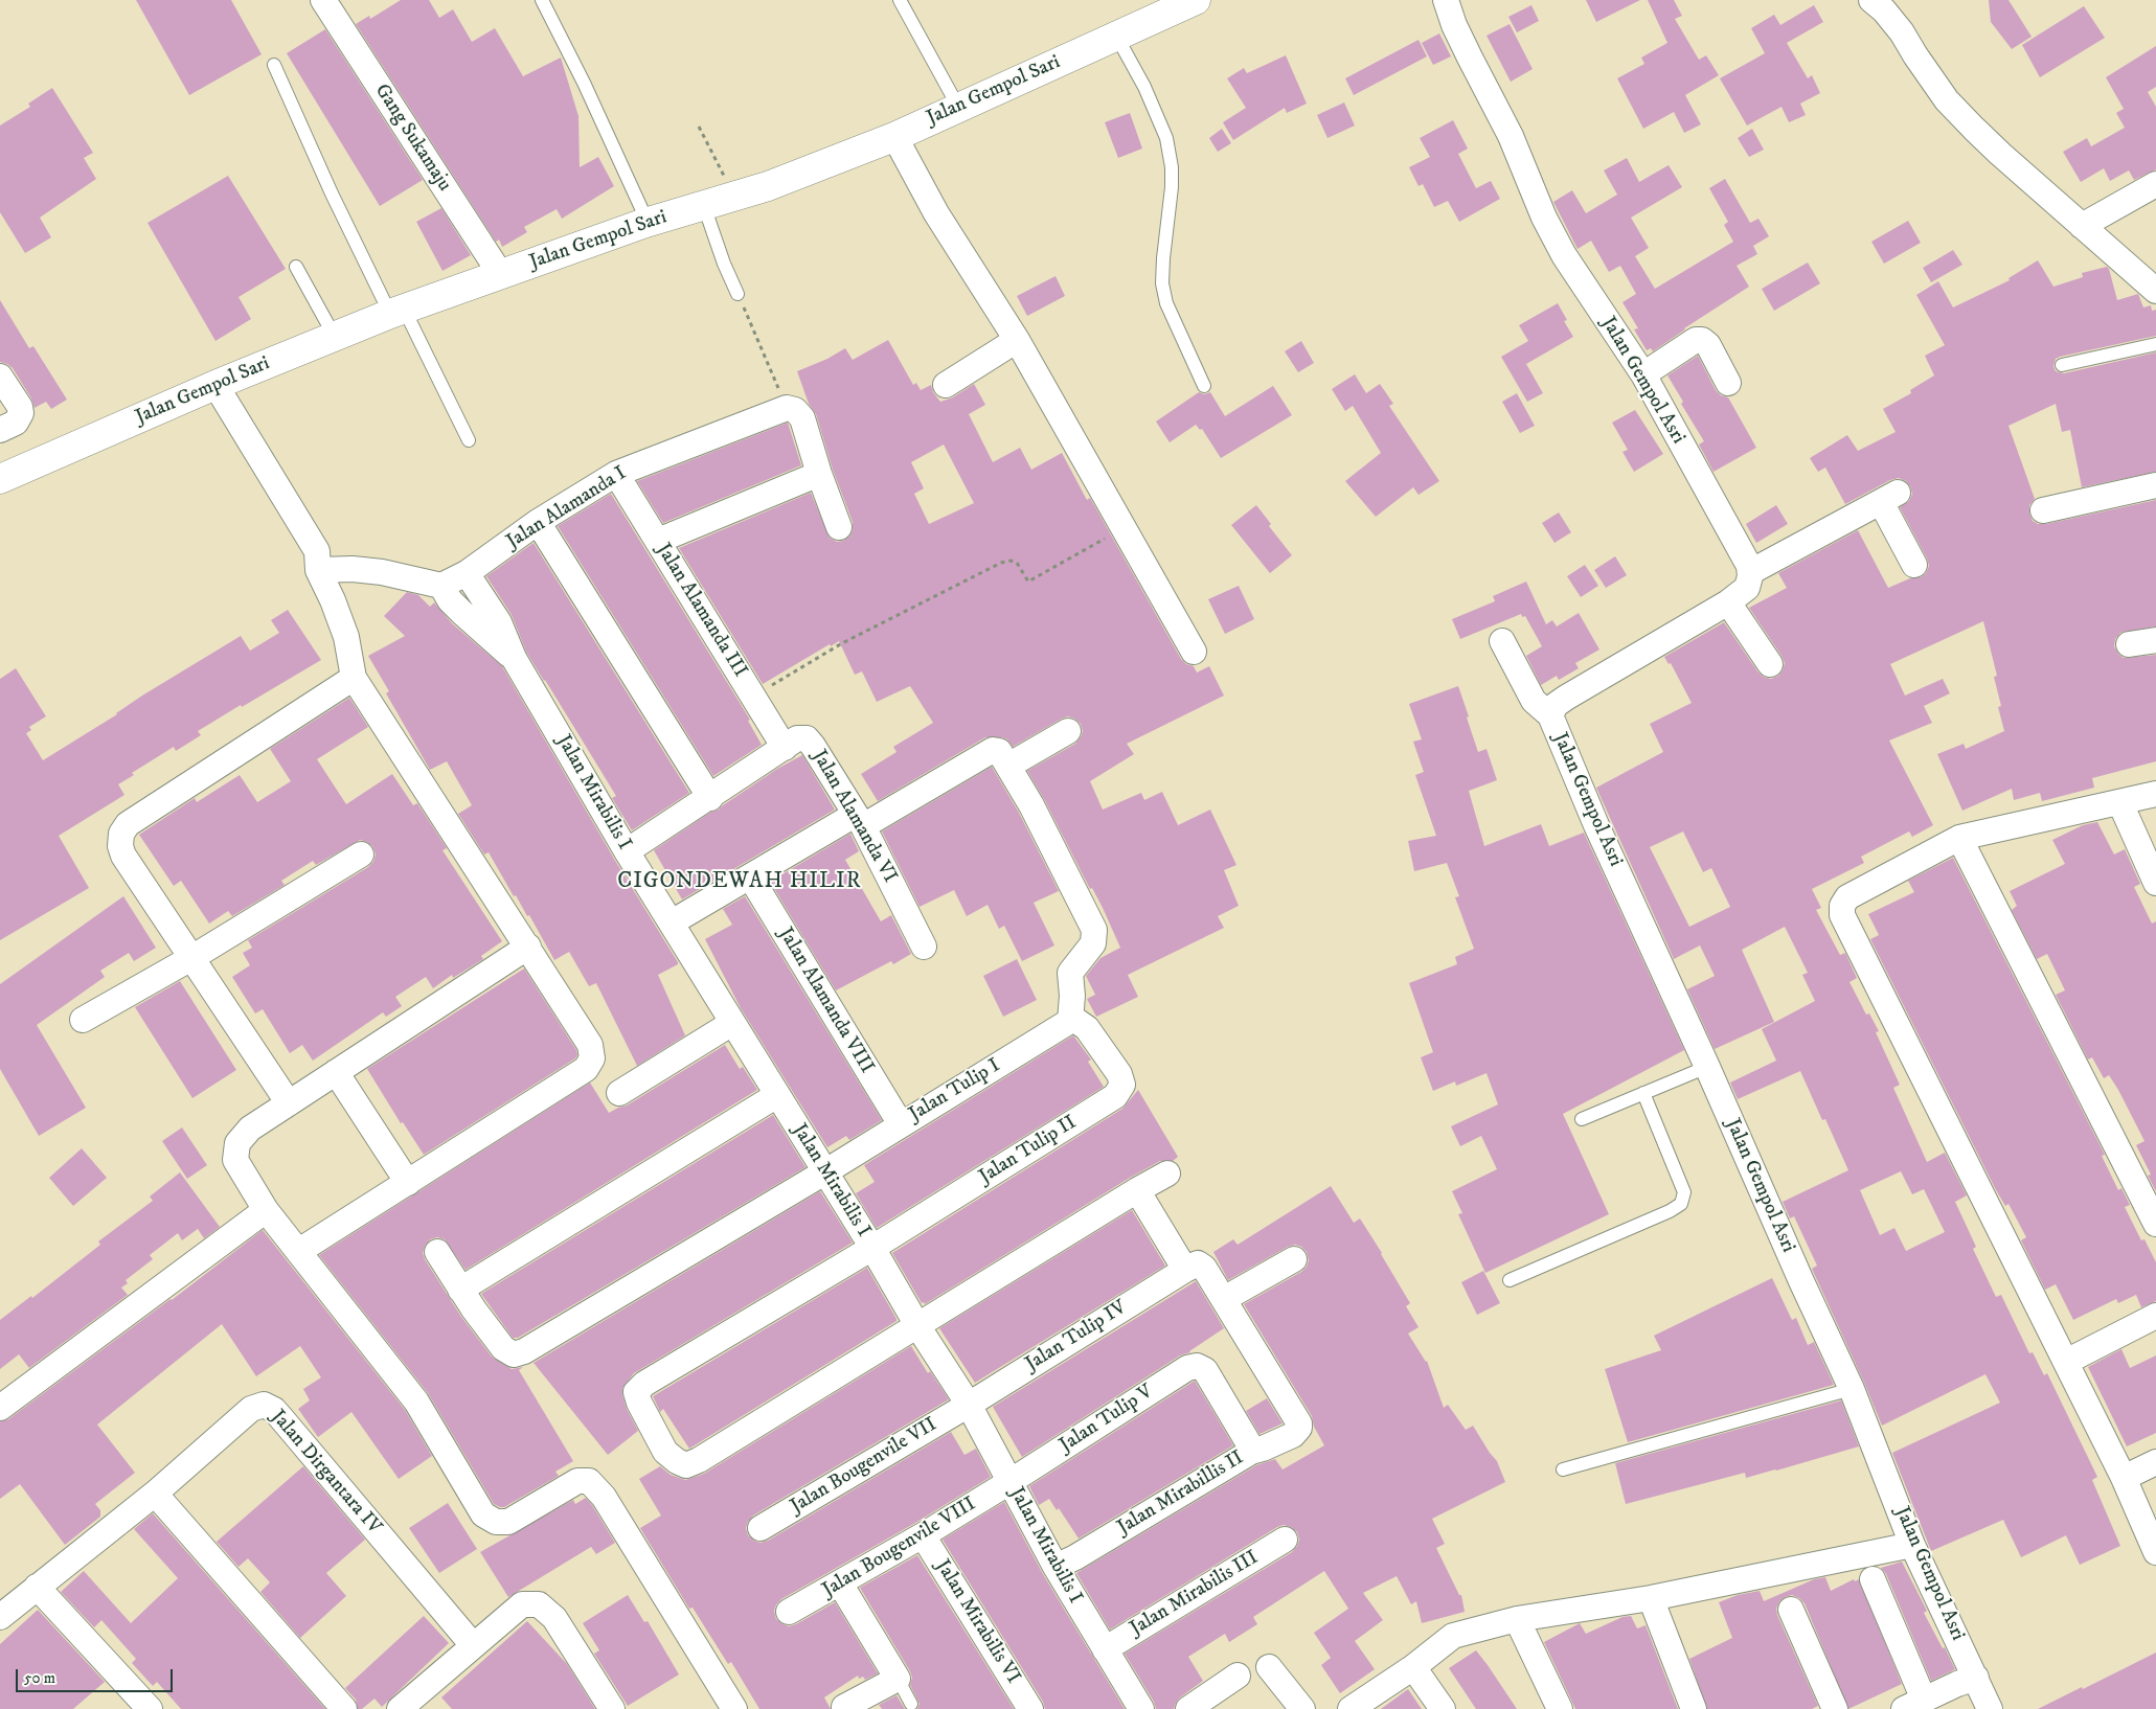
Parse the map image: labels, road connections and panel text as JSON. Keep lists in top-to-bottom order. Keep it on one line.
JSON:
{"streets":{"street":["Jalan Gempol Sari","Gang Sukamaju","Jalan Gempol Asri","Jalan Alamanda I","Jalan Alamanda III","Jalan Mirabilis I","Jalan Alamanda VI","Jalan Alamanda VIII","Jalan Tulip I","Jalan Tulip II","Jalan Tulip IV","Jalan Tulip V","Jalan Bougenvile VII","Jalan Dirgantara IV","Jalan Mirabillis II","Jalan Bougenvile VIII","Jalan Mirabilis III","Jalan Mirabilis VI"]},"crossings":[["Jalan Gempol Sari","Gang Sukamaju"],["Jalan Alamanda I","Jalan Alamanda III"],["Jalan Alamanda I","Jalan Mirabilis I"],["Jalan Alamanda III","Jalan Alamanda VI"],["Jalan Mirabilis I","Jalan Alamanda VI"],["Jalan Mirabilis I","Jalan Tulip I"],["Jalan Mirabilis I","Jalan Tulip II"],["Jalan Mirabilis I","Jalan Tulip IV"],["Jalan Mirabilis I","Jalan Tulip V"],["Jalan Mirabilis I","Jalan Bougenvile VII"],["Jalan Mirabilis I","Jalan Mirabillis II"],["Jalan Mirabilis I","Jalan Bougenvile VIII"],["Jalan Mirabilis I","Jalan Mirabilis III"],["Jalan Alamanda VIII","Jalan Tulip I"],["Jalan Tulip I","Jalan Tulip II"],["Jalan Tulip IV","Jalan Bougenvile VII"],["Jalan Tulip V","Jalan Mirabillis II"],["Jalan Tulip V","Jalan Bougenvile VIII"],["Jalan Bougenvile VIII","Jalan Mirabilis VI"]],"districts":["CIGONDEWAH HILIR"],"scale_bar":"50 m"}
